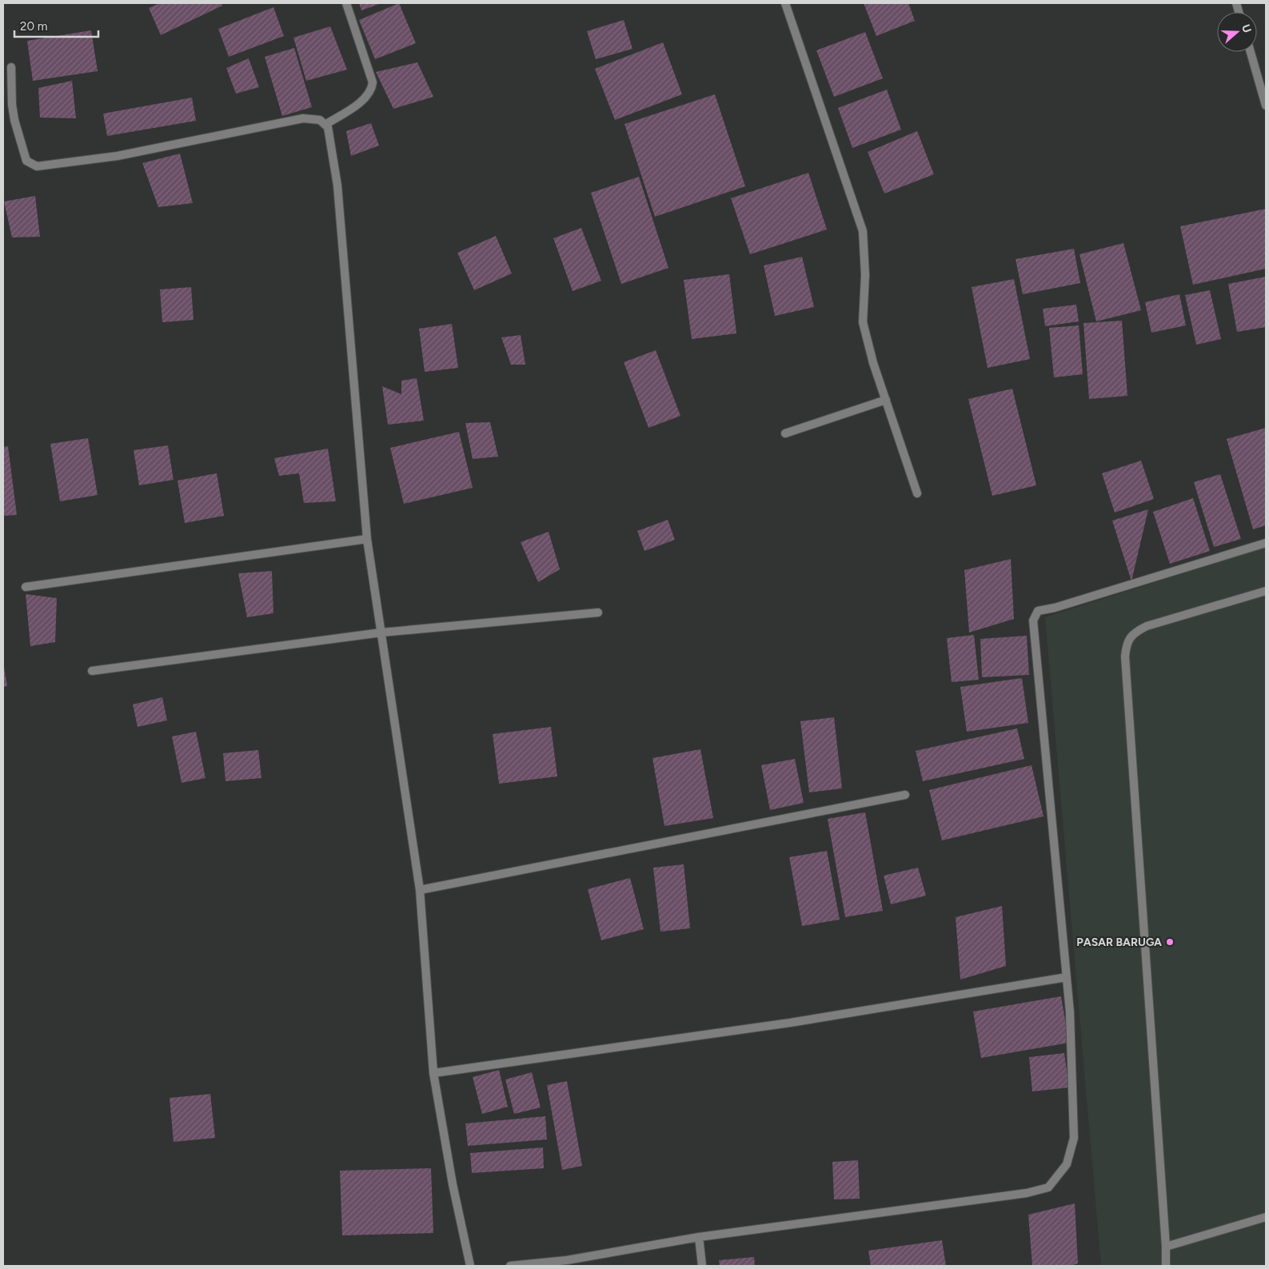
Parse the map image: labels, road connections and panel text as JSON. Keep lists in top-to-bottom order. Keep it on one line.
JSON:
{"places":["PASAR BARUGA"],"scale_bar":"20 m","north":"right"}
